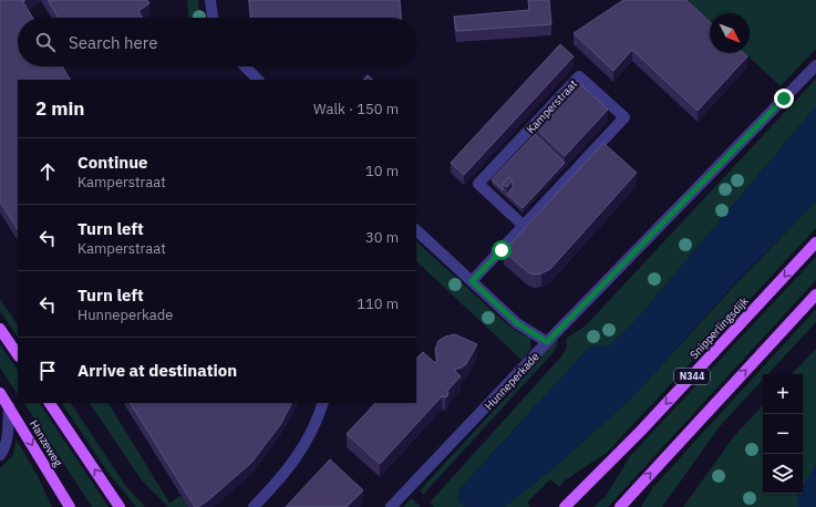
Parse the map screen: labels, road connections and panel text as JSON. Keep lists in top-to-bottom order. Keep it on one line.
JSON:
{"streets":{"main road":["Snipperlingsdijk","N344","Hanzeweg"],"street":["Kamperstraat","Hunneperkade"]},"north":"bottom right","page":{"search":"Search here","heading":["2 min","Walk · 150 m"],"list":[["Continue","Kamperstraat","10 m"],["Turn left","Kamperstraat","30 m"],["Turn left","Hunneperkade","110 m"],"Arrive at destination"],"map_buttons":["+","−"]}}
